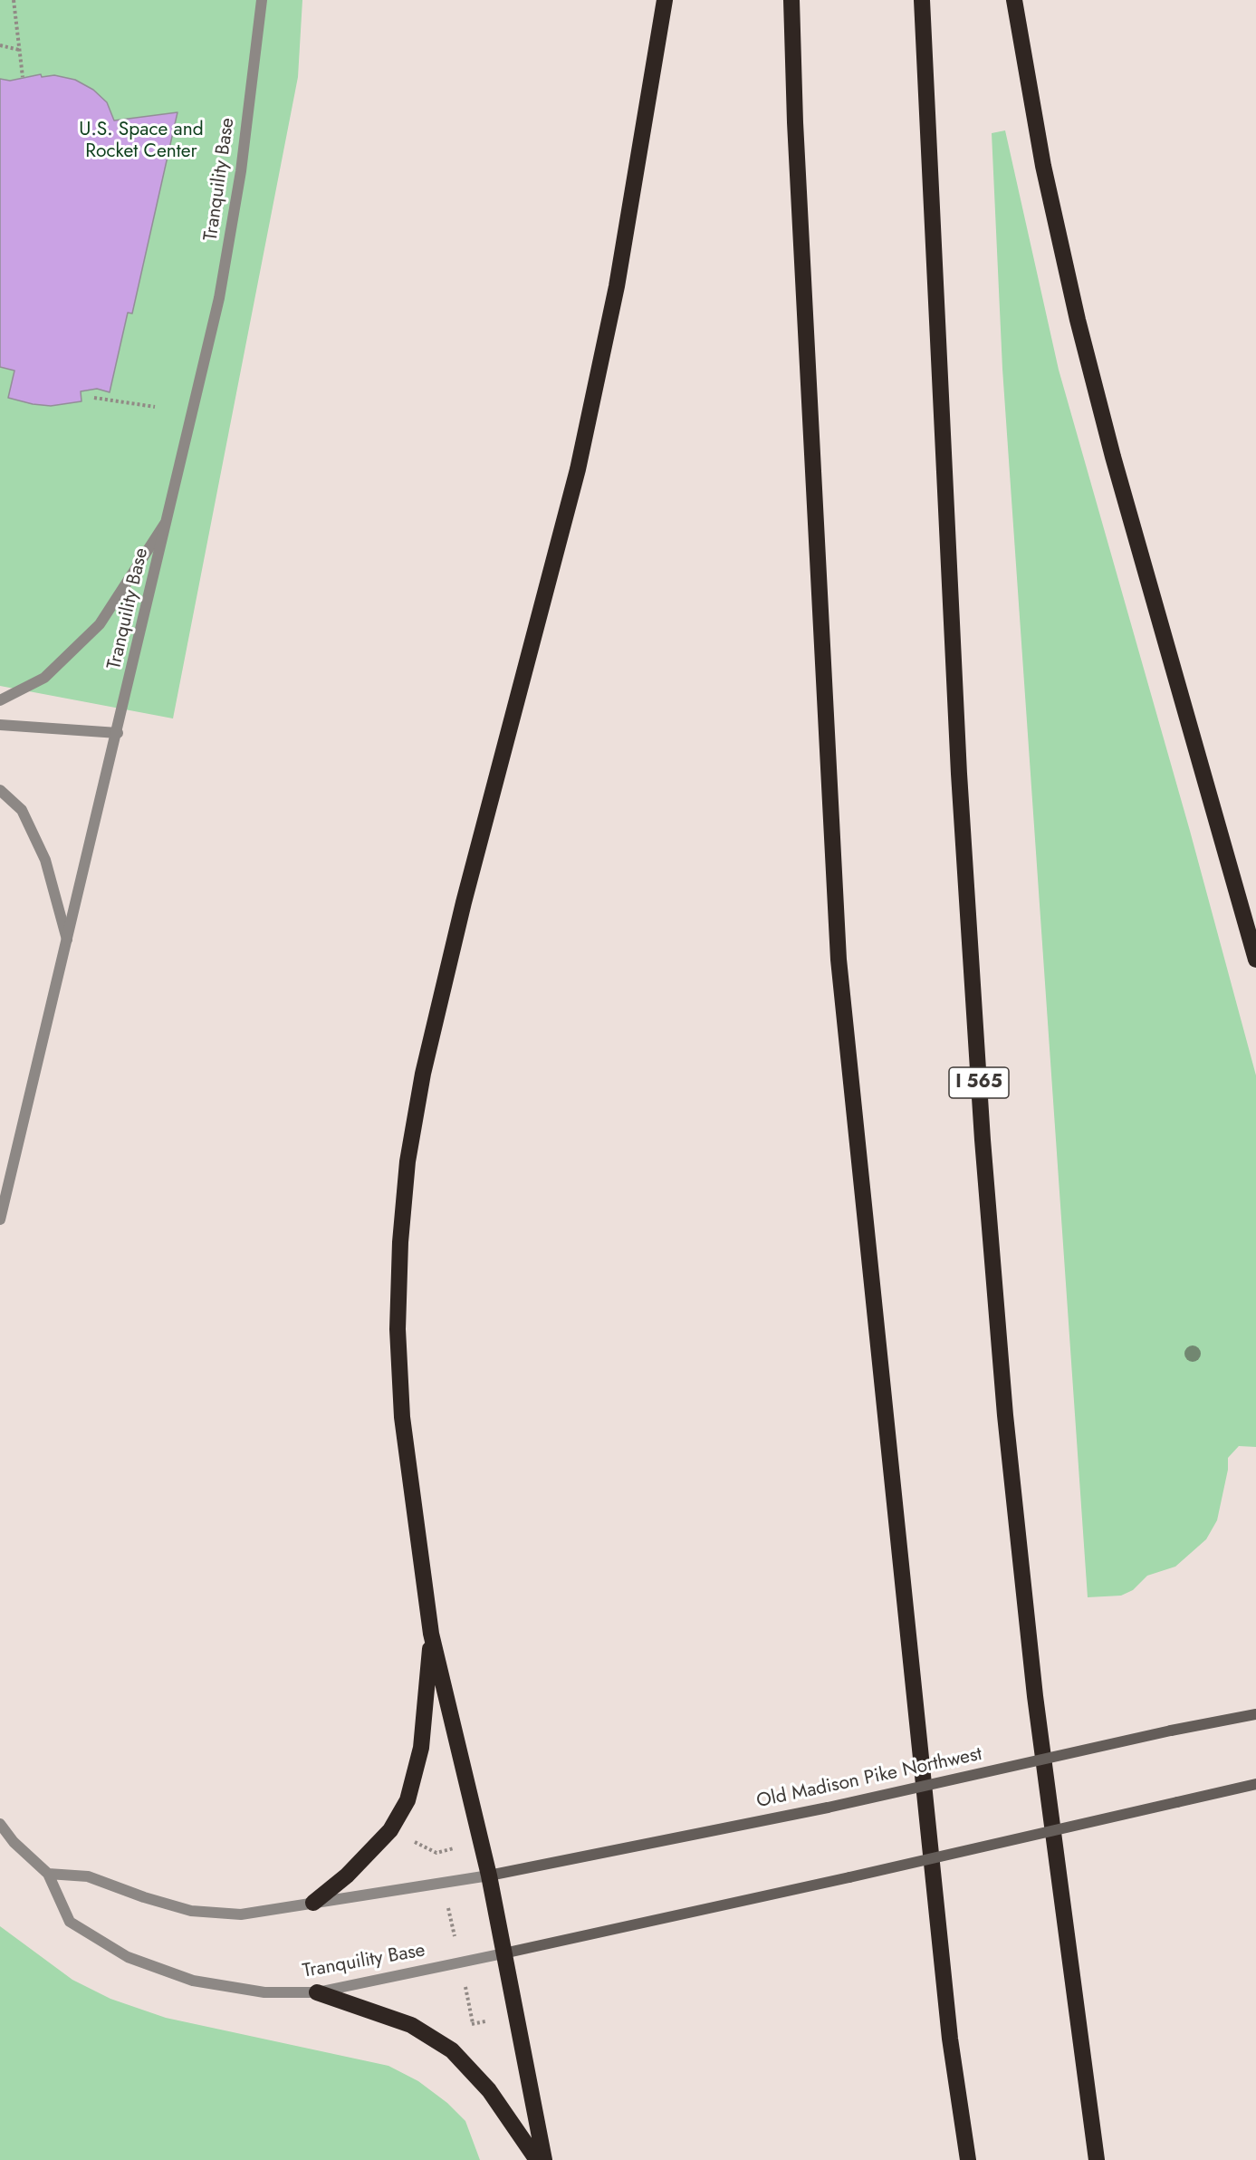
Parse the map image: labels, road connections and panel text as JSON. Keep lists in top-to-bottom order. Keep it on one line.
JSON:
{"streets":{"highway":["I 565"],"main road":["Old Madison Pike Northwest"],"street":["Tranquility Base"]},"parks":["U.S. Space and Rocket Center"]}
